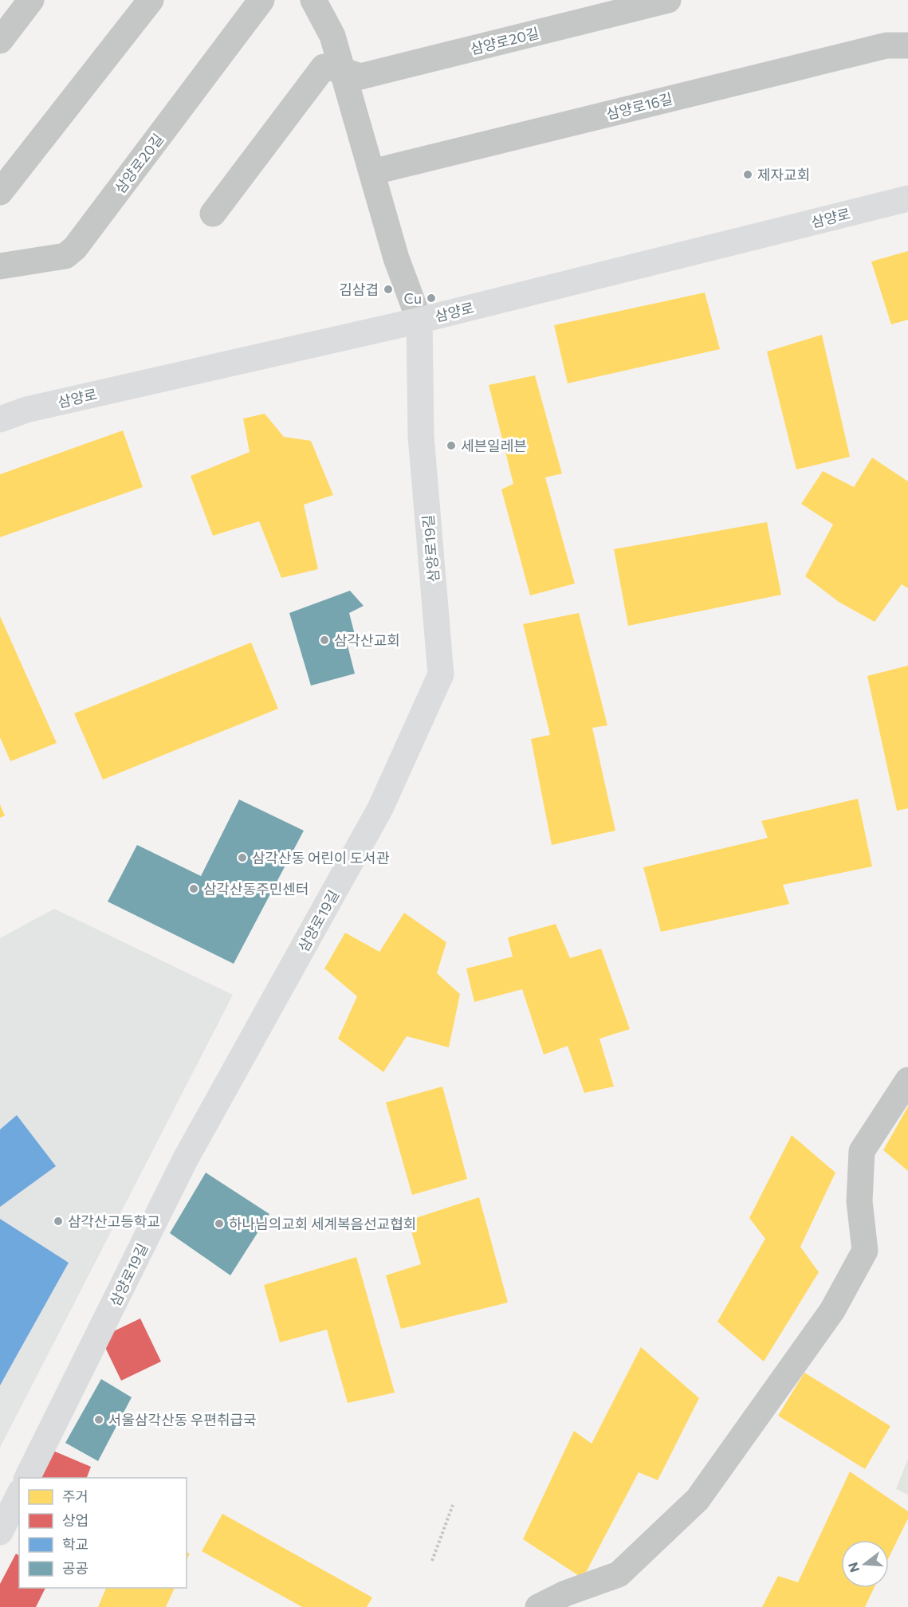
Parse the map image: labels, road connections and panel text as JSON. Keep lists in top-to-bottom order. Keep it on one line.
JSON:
{"streets":{"street":["삼양로20길","삼양로16길","삼양로","삼양로19길"]},"crossings":[["삼양로","삼양로19길"]],"places":["제자교회","김삼겹","Cu","세븐일레븐","삼각산교회","삼각산동 어린이 도서관","삼각산동주민센터","삼각산고등학교","하나님의교회 세계복음선교협회","서울삼각산동 우편취급국"],"legend":["주거","상업","학교","공공"],"north":"left"}
